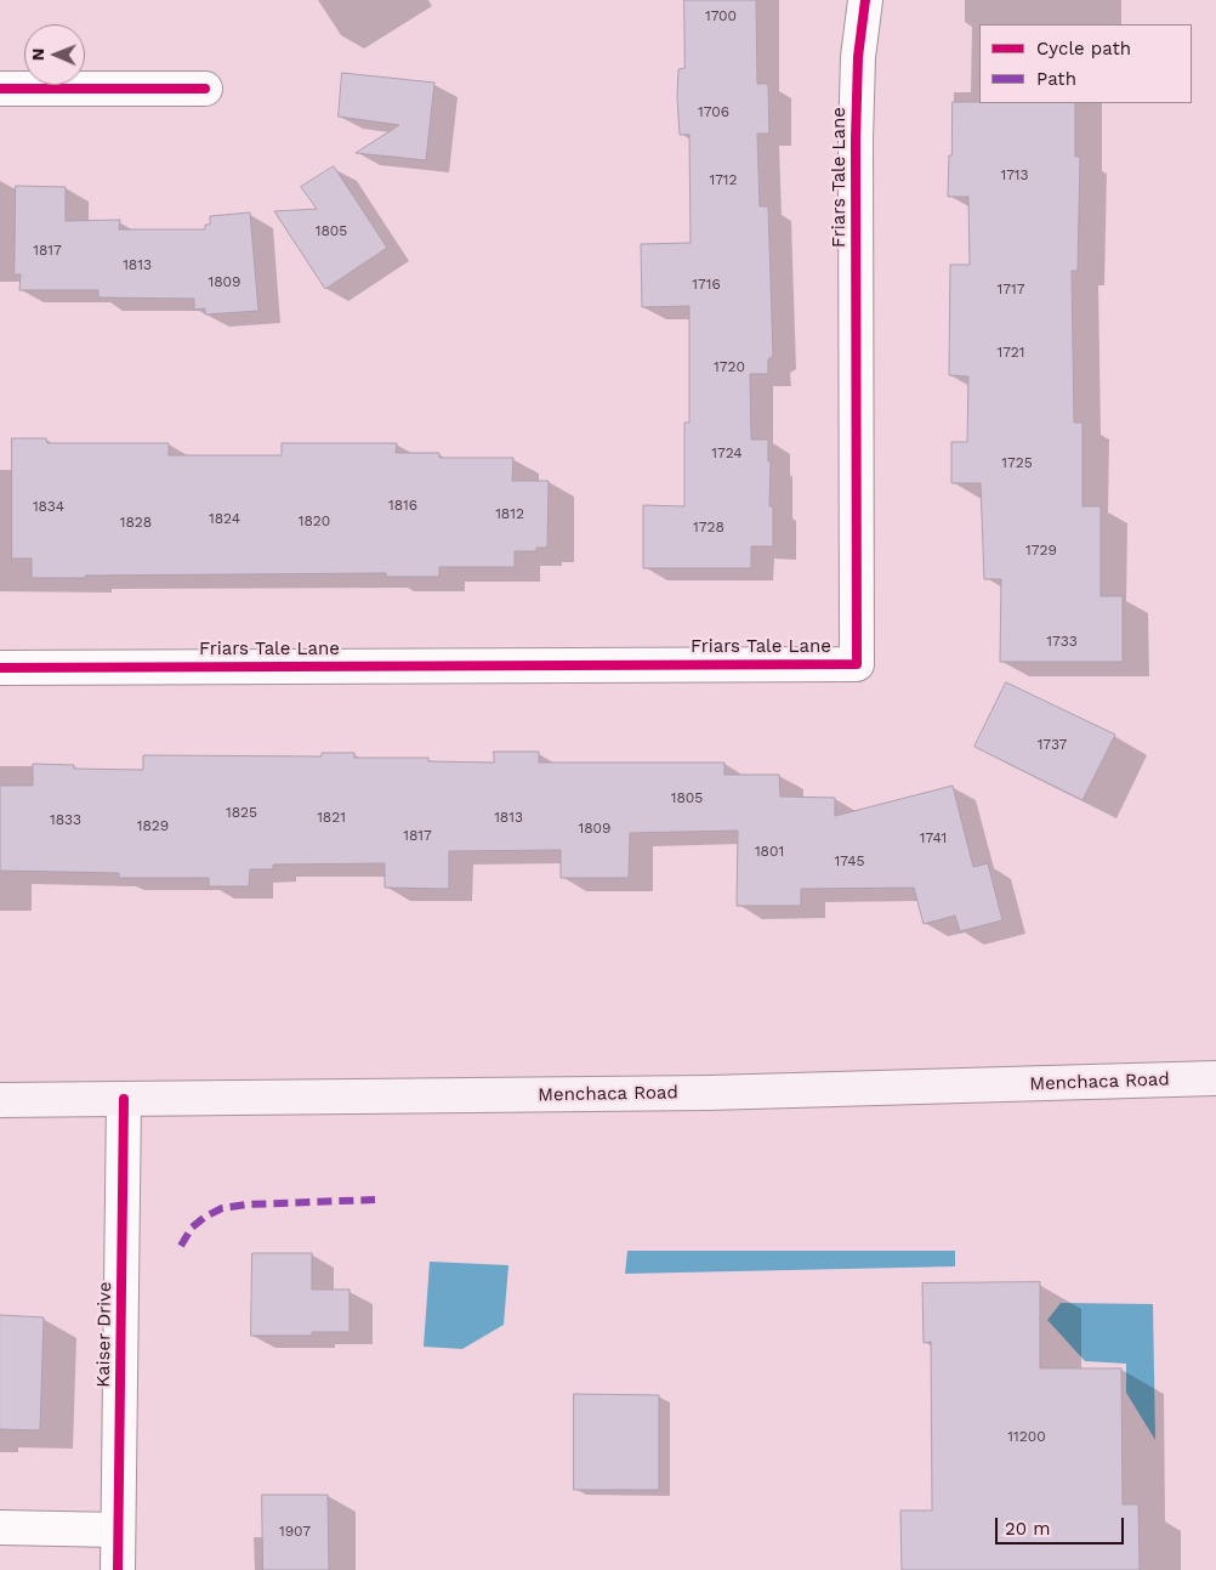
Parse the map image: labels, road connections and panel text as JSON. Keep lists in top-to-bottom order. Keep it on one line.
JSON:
{"streets":{"main road":["Menchaca Road"],"street":["Friars Tale Lane","Kaiser Drive"]},"crossings":[["Menchaca Road","Kaiser Drive"]],"house_numbers":["1700","1706","1713","1712","1805","1817","1813","1809","1716","1717","1721","1720","1724","1725","1816","1834","1812","1824","1820","1828","1728","1729","1733","1737","1805","1825","1821","1813","1833","1829","1809","1817","1741","1801","1745","11200","1907"],"legend":["Cycle path","Path"],"scale_bar":"20 m","north":"left"}
